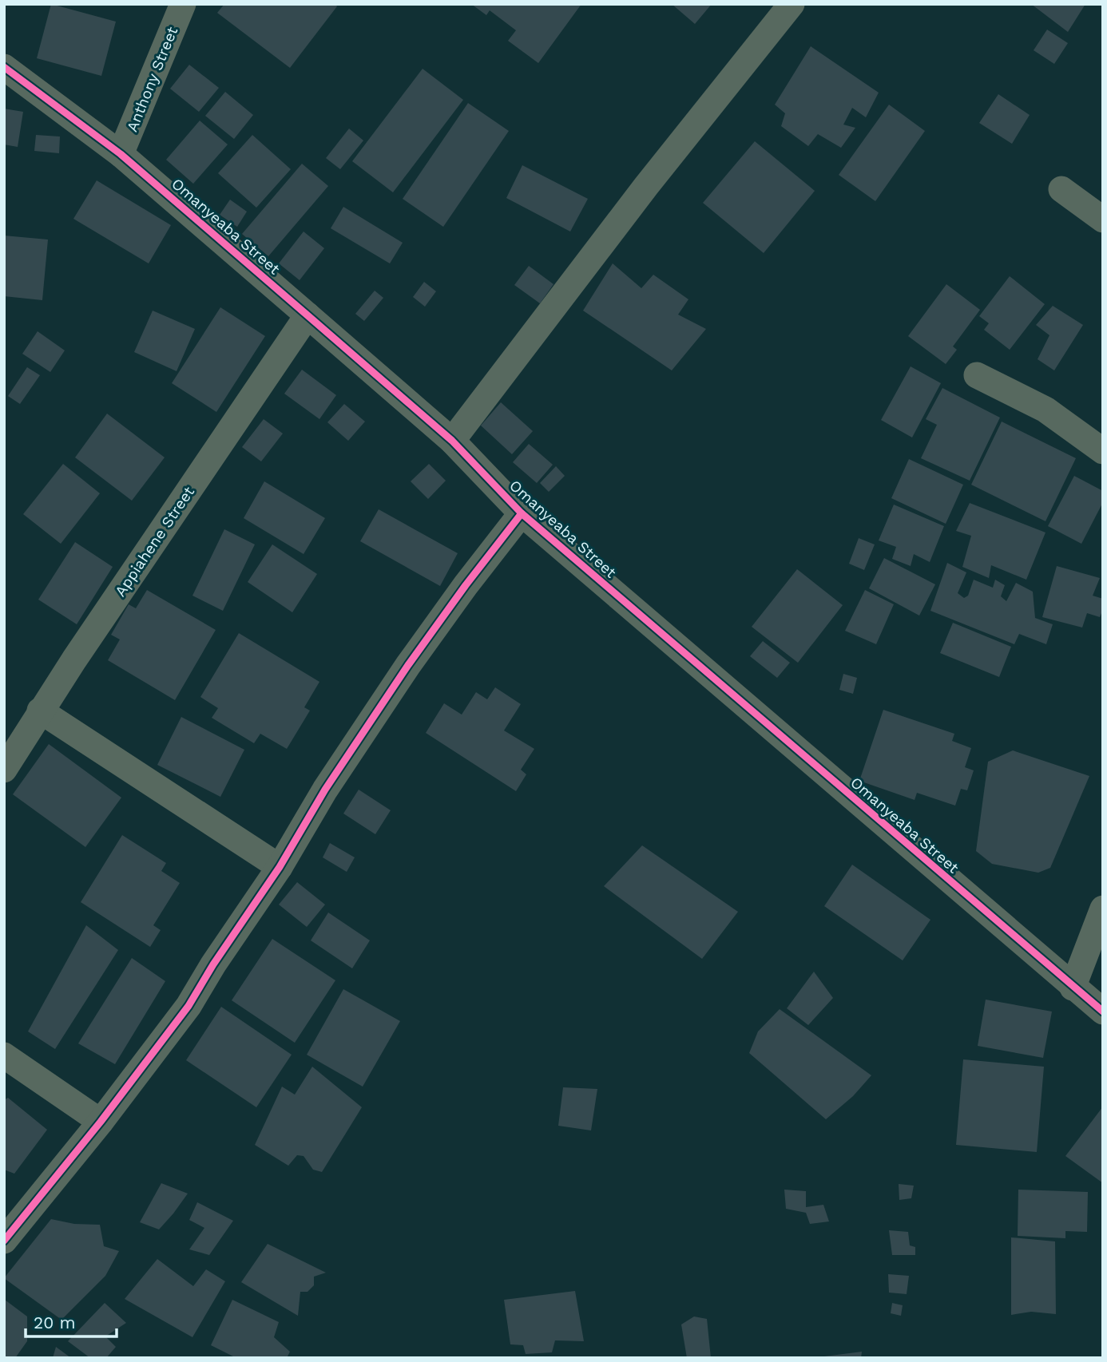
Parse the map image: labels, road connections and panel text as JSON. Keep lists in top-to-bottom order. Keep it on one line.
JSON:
{"streets":{"street":["Anthony Street","Omanyeaba Street","Appiahene Street"]},"crossings":[["Anthony Street","Omanyeaba Street"],["Omanyeaba Street","Appiahene Street"]],"scale_bar":"20 m"}
